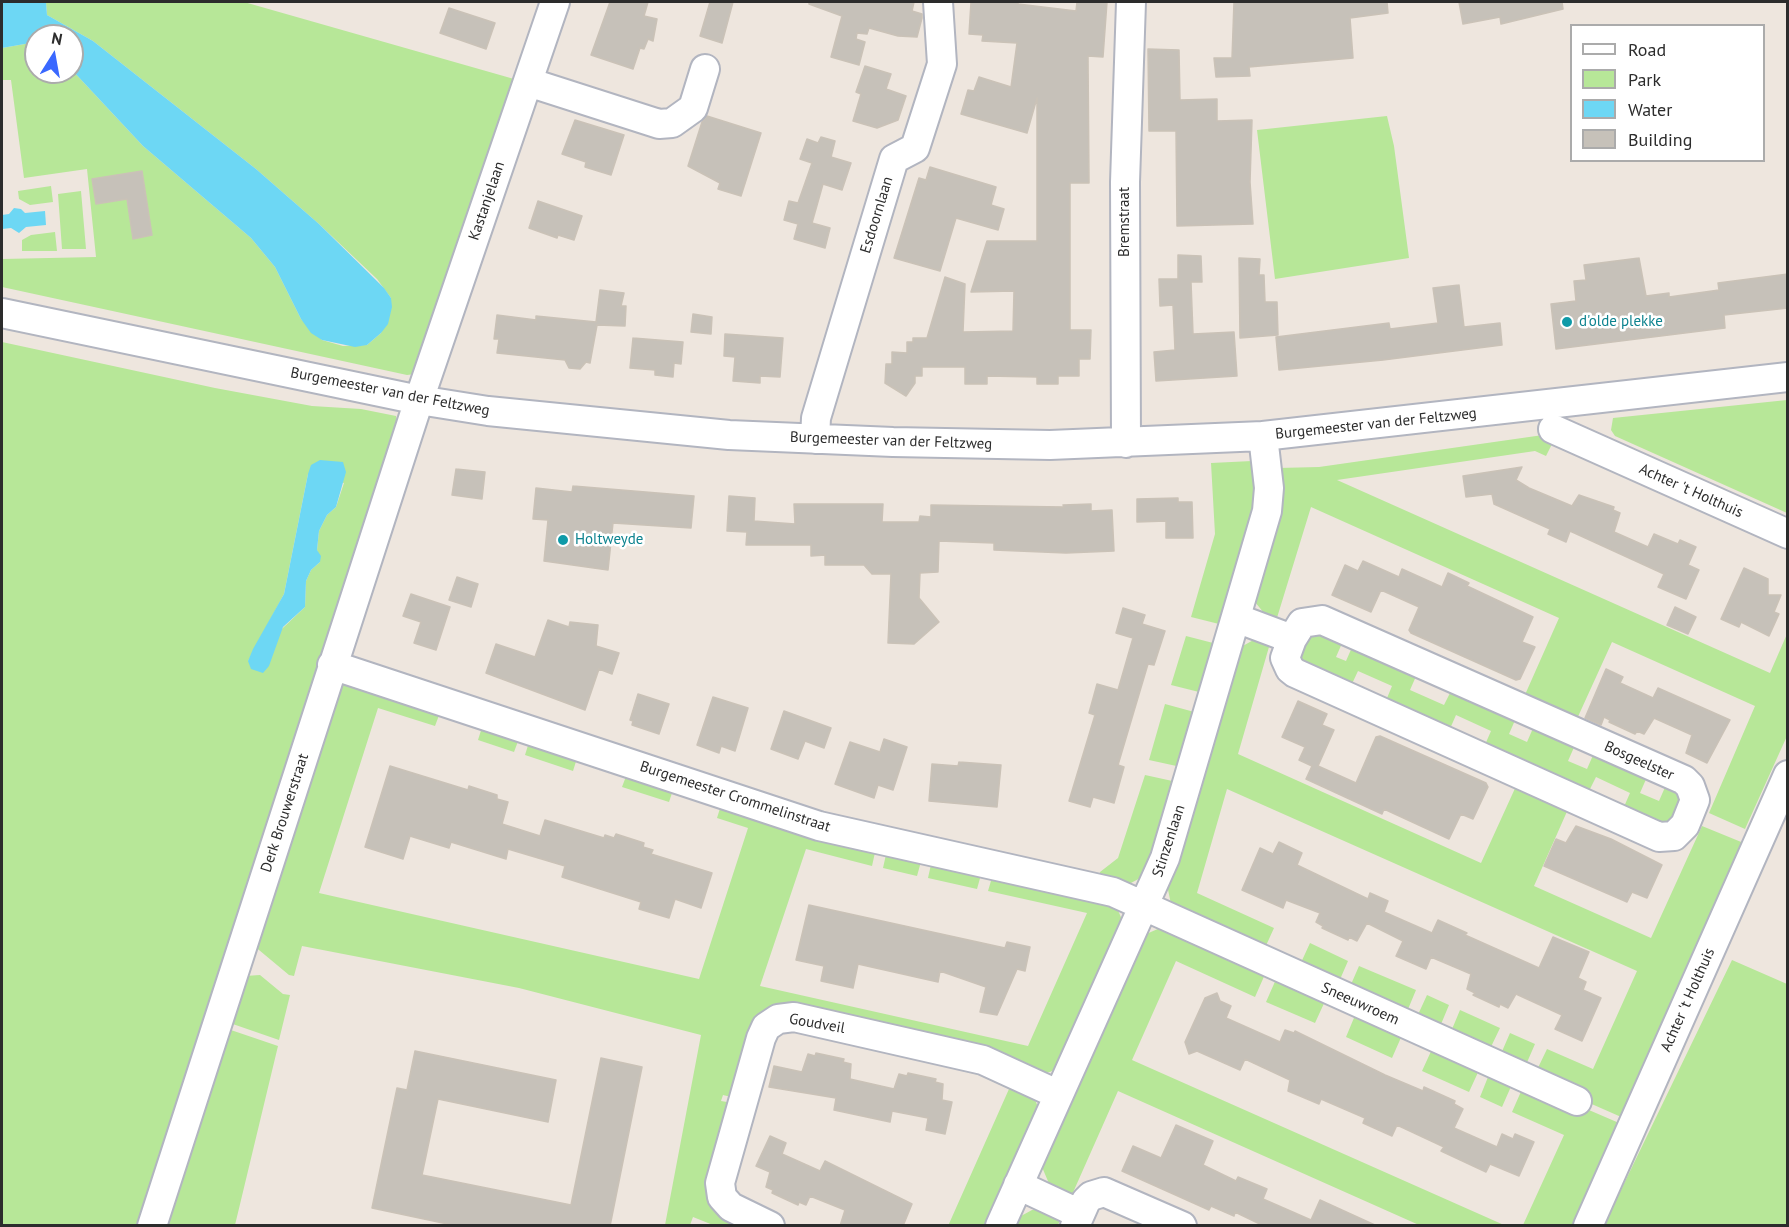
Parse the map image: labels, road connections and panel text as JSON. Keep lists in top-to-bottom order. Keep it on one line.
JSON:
{"streets":{"street":["Kastanjelaan","Esdoornlaan","Bremstraat","Burgemeester van der Feltzweg","Achter 't Holthuis","Bosgeelster","Burgemeester Crommelinstraat","Derk Brouwerstraat","Stinzenlaan","Sneeuwroem","Goudveil"]},"crossings":[["Kastanjelaan","Burgemeester van der Feltzweg"],["Kastanjelaan","Derk Brouwerstraat"],["Esdoornlaan","Burgemeester van der Feltzweg"],["Bremstraat","Burgemeester van der Feltzweg"],["Burgemeester van der Feltzweg","Derk Brouwerstraat"],["Burgemeester van der Feltzweg","Stinzenlaan"],["Burgemeester Crommelinstraat","Derk Brouwerstraat"],["Burgemeester Crommelinstraat","Stinzenlaan"],["Burgemeester Crommelinstraat","Sneeuwroem"],["Stinzenlaan","Sneeuwroem"],["Stinzenlaan","Goudveil"]],"places":["d'olde plekke","Holtweyde"],"legend":["Road","Park","Water","Building"],"north":"top"}
